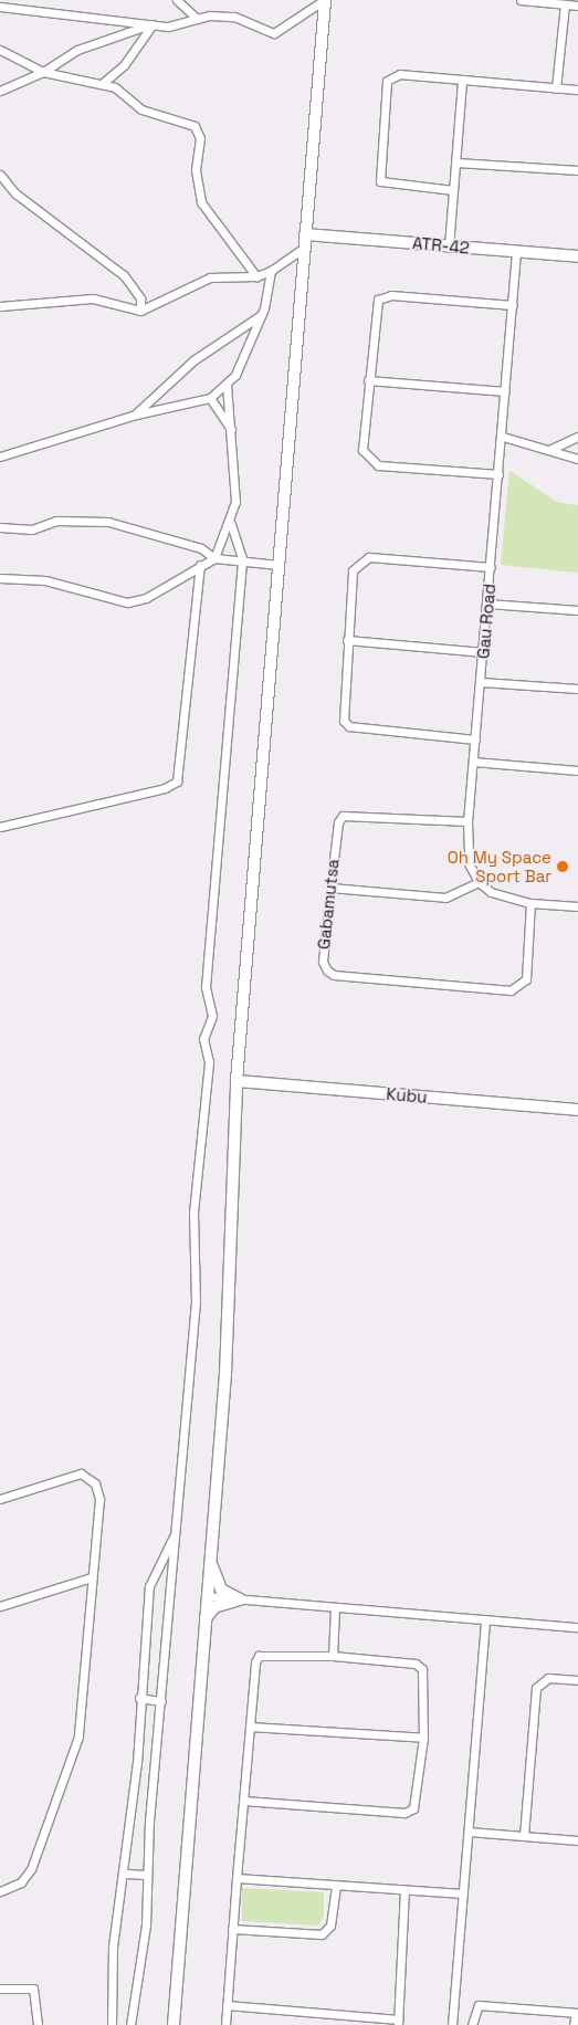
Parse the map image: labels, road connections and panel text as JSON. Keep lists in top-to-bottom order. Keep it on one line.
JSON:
{"streets":{"main road":["ATR-42","Kubu"],"street":["Gau Road","Gabamutsa"]},"crossings":[["ATR-42","Gau Road"],["Gau Road","Gabamutsa"]],"places":["Oh My Space Sport Bar"]}
